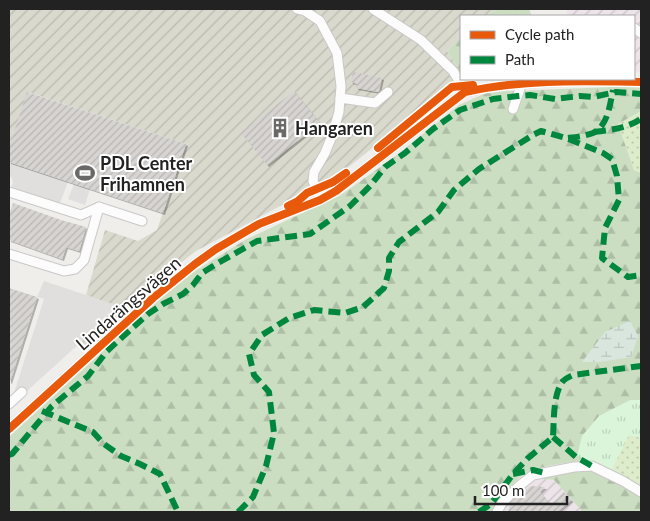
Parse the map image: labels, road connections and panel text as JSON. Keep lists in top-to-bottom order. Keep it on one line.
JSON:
{"streets":{"street":["Lindarängsvägen"]},"places":{"building":["Hangaren"],"sports":["PDL Center Frihamnen"]},"legend":["Cycle path","Path"],"scale_bar":"100 m"}
